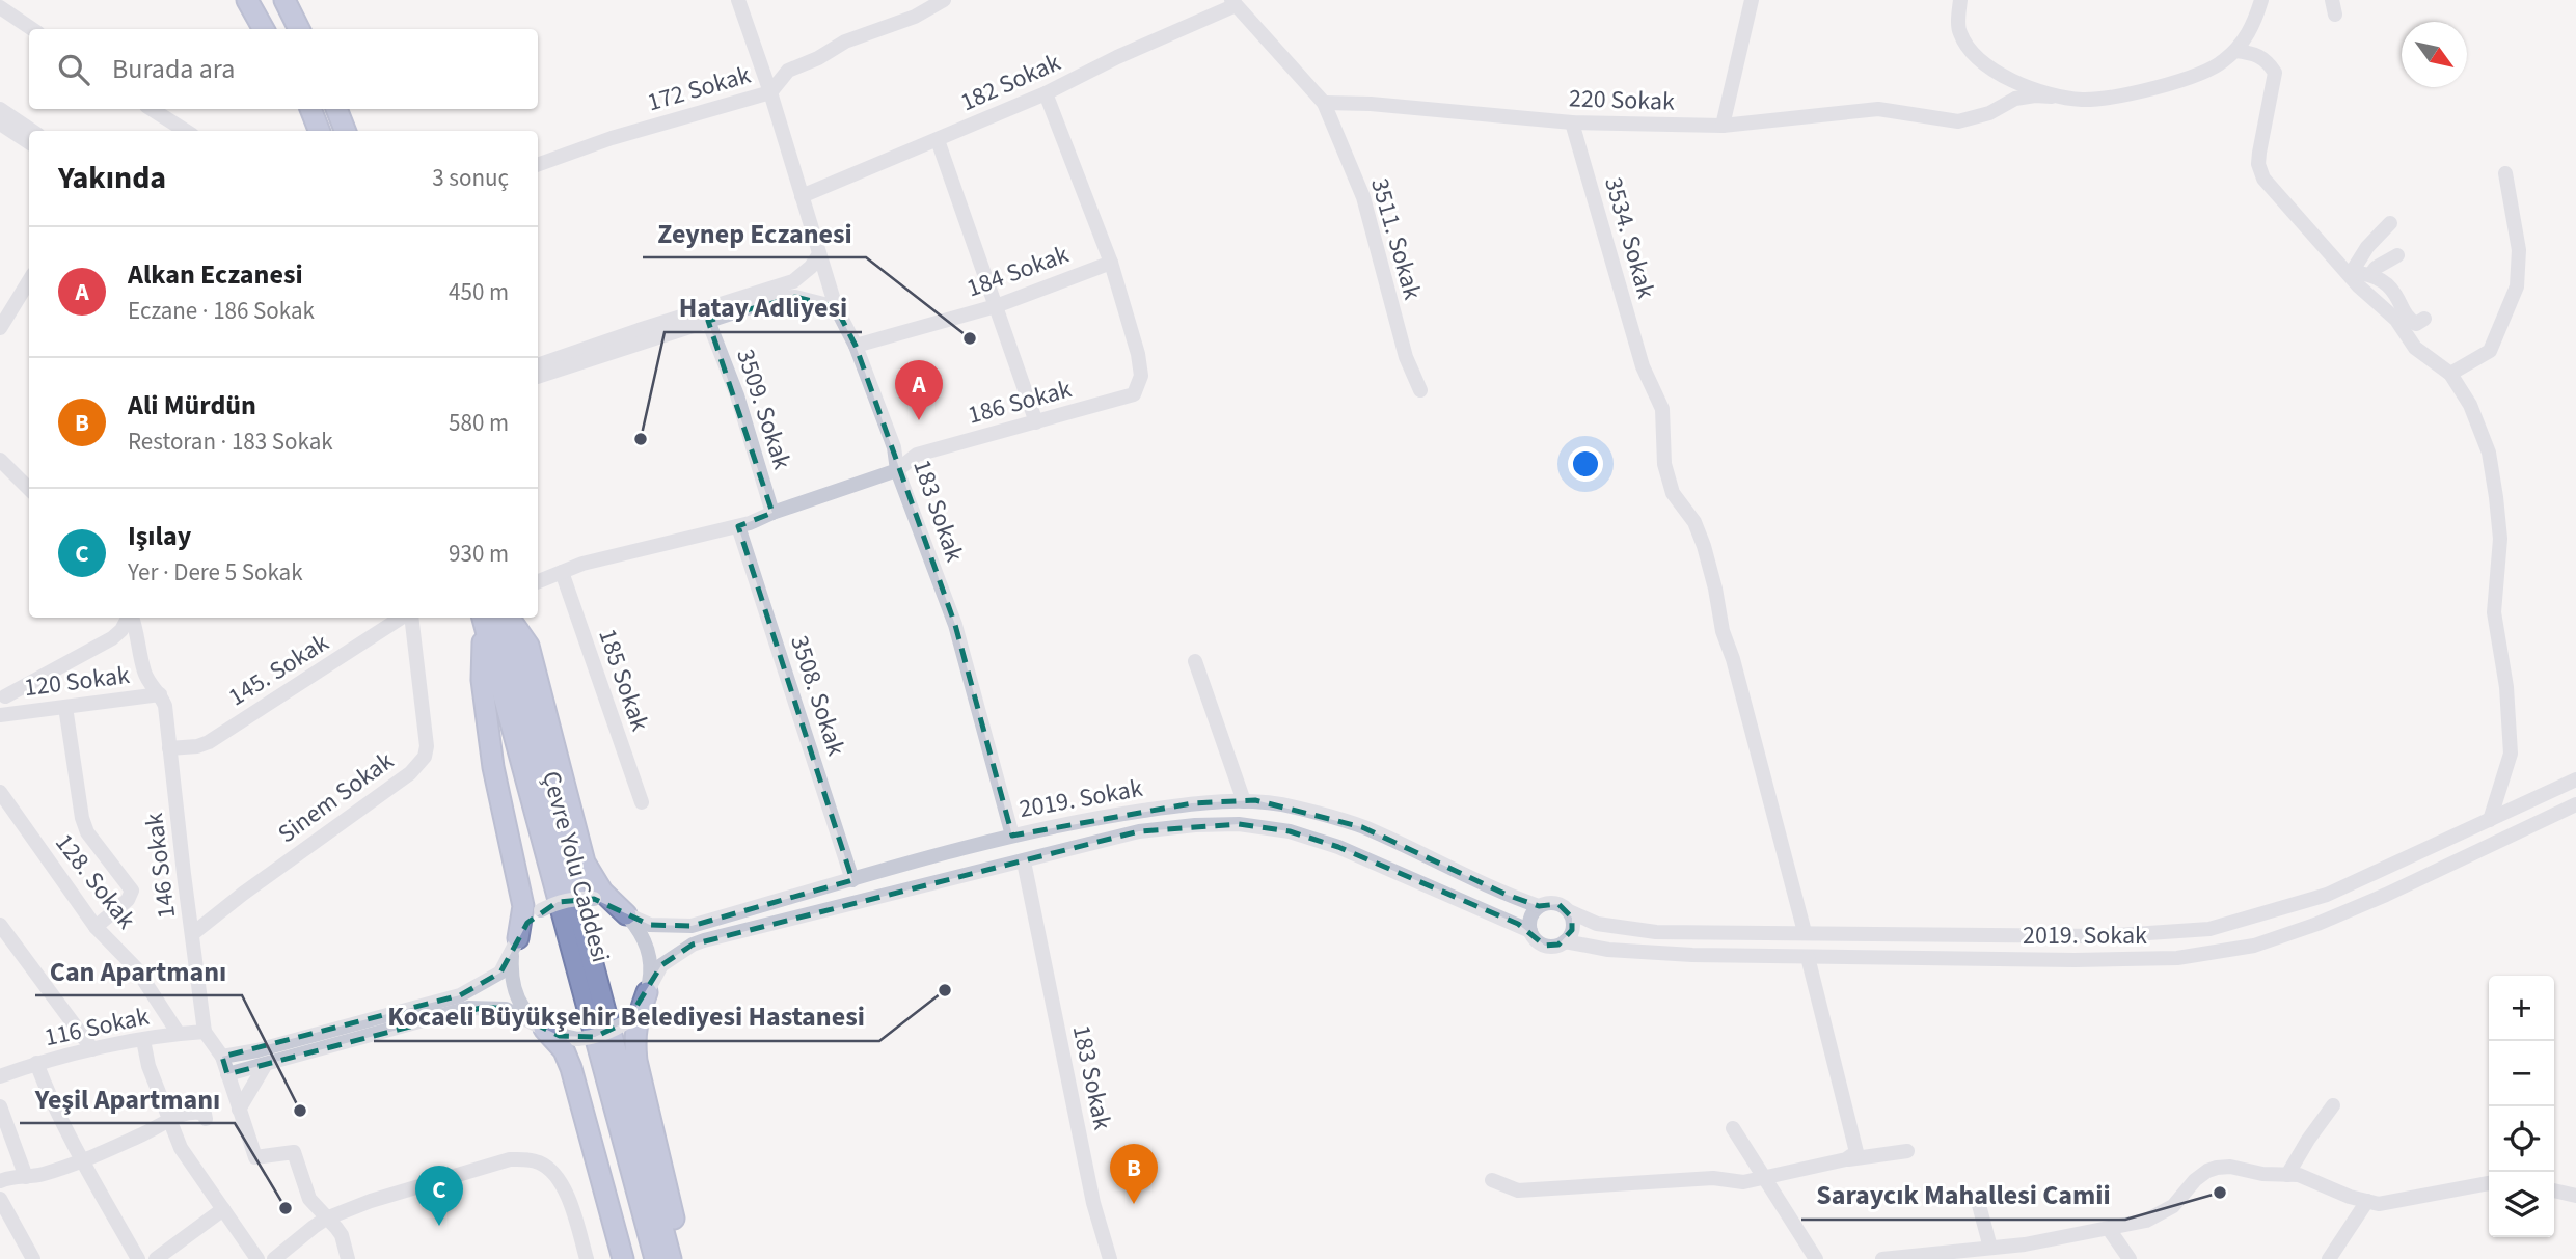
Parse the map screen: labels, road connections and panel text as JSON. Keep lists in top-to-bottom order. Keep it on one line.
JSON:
{"streets":{"highway":["Çevre Yolu Caddesi"],"street":["182 Sokak","172 Sokak","220 Sokak","3534. Sokak","3511. Sokak","184 Sokak","186 Sokak","3509. Sokak","183 Sokak","145. Sokak","185 Sokak","120 Sokak","3508. Sokak","Sinem Sokak","2019. Sokak","146 Sokak","128. Sokak","116 Sokak"]},"crossings":[["182 Sokak","186 Sokak"],["182 Sokak","183 Sokak"],["172 Sokak","183 Sokak"],["220 Sokak","3534. Sokak"],["220 Sokak","3511. Sokak"],["3534. Sokak","2019. Sokak"],["184 Sokak","186 Sokak"],["184 Sokak","183 Sokak"],["186 Sokak","3509. Sokak"],["186 Sokak","183 Sokak"],["186 Sokak","185 Sokak"],["186 Sokak","3508. Sokak"],["183 Sokak","2019. Sokak"],["145. Sokak","146 Sokak"],["120 Sokak","146 Sokak"],["3508. Sokak","2019. Sokak"],["Sinem Sokak","146 Sokak"],["146 Sokak","116 Sokak"],["128. Sokak","116 Sokak"]],"places":["Zeynep Eczanesi","Hatay Adliyesi","Kocaeli Büyükşehir Belediyesi Hastanesi","Can Apartmanı","Saraycık Mahallesi Camii","Yeşil Apartmanı"],"north":"bottom right","page":{"search":"Burada ara","heading":["Yakında","3 sonuç"],"list":[{"mark":"A","name":"Alkan Eczanesi","note":"Eczane · 186 Sokak","value":"450 m"},{"mark":"B","name":"Ali Mürdün","note":"Restoran · 183 Sokak","value":"580 m"},{"mark":"C","name":"Işılay","note":"Yer · Dere 5 Sokak","value":"930 m"}],"pins":["A","B","C"],"map_buttons":["+","−"]}}
